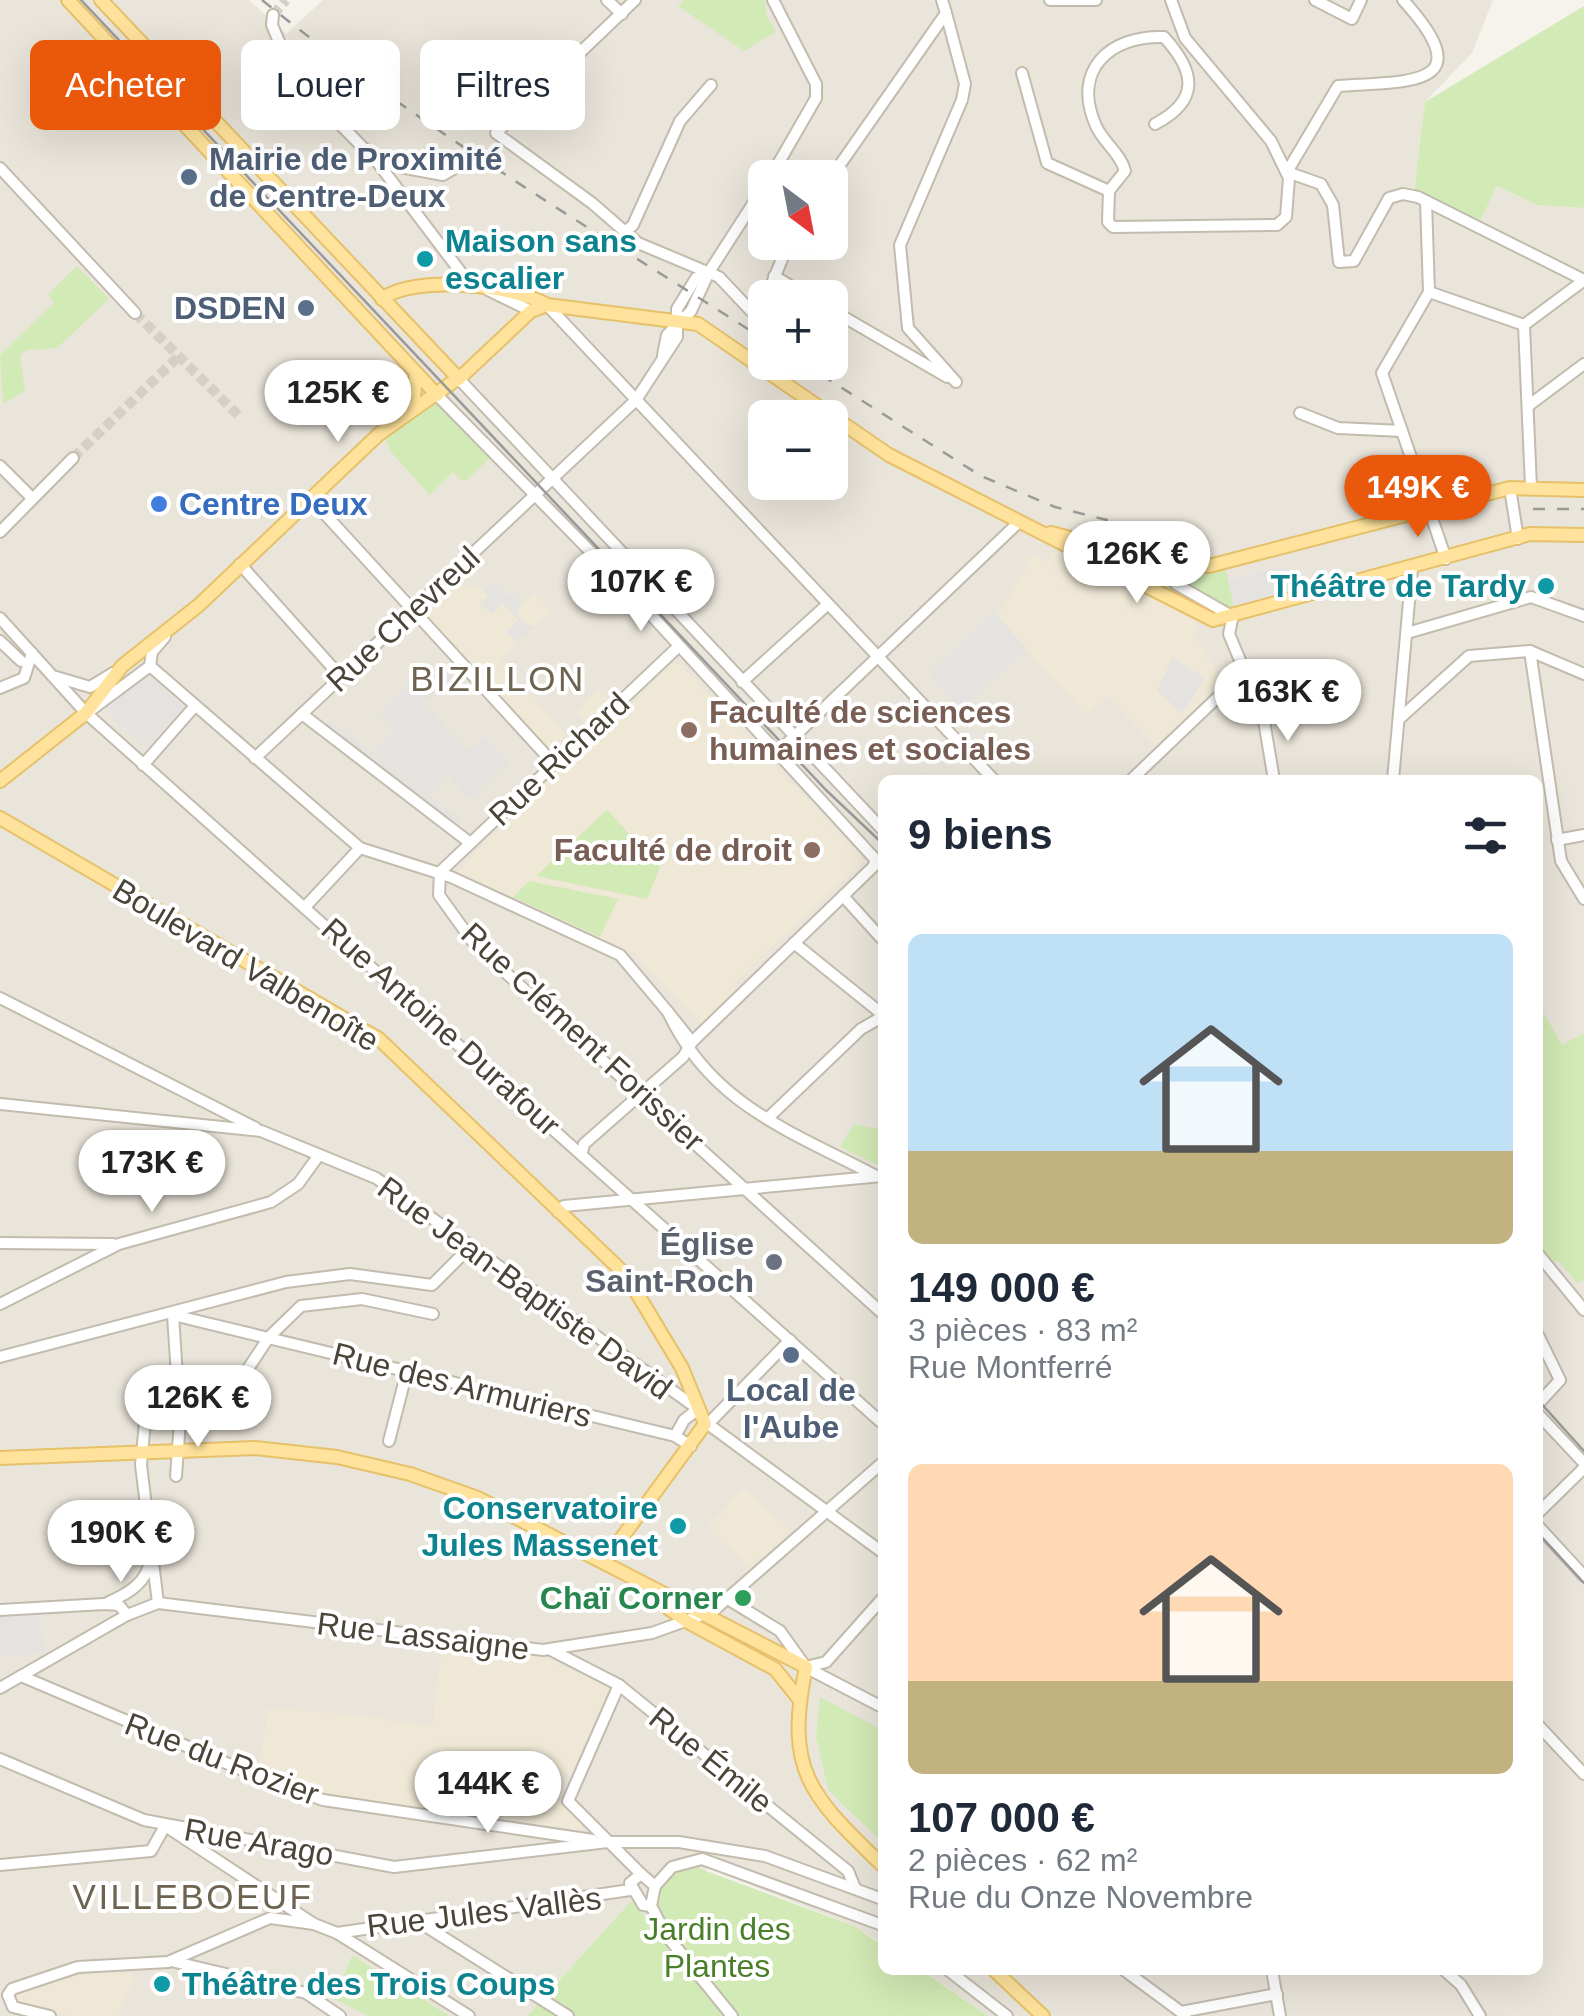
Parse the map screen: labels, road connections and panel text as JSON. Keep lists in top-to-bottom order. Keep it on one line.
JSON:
{"streets":{"main road":["Boulevard Valbenoîte"],"street":["Rue Chevreul","Rue Richard","Rue Antoine Durafour","Rue Clément Forissier","Rue Jean-Baptiste David","Rue des Armuriers","Rue Lassaigne","Rue du Rozier","Rue Émile","Rue Arago","Rue Jules Vallès"]},"crossings":[["Rue Richard","Rue Clément Forissier"],["Boulevard Valbenoîte","Rue Jean-Baptiste David"],["Rue Lassaigne","Rue Émile"],["Rue du Rozier","Rue Arago"],["Rue du Rozier","Rue Jules Vallès"],["Rue Émile","Rue Arago"],["Rue Émile","Rue Jules Vallès"],["Rue Arago","Rue Jules Vallès"]],"districts":["BIZILLON","VILLEBOEUF"],"parks":["Jardin des Plantes"],"places":["Mairie de Proximité de Centre-Deux","Maison sans escalier","DSDEN","Centre Deux","Théâtre de Tardy","Faculté de sciences humaines et sociales","Faculté de droit","Église Saint-Roch","Local de l'Aube","Conservatoire Jules Massenet","Chaï Corner","Théâtre des Trois Coups"],"north":"bottom right","page":{"chip":["Acheter","Louer","Filtres"],"map_buttons":["+","−"],"price":["125K €","149K €","126K €","107K €","163K €","173K €","126K €","190K €","144K €"],"heading":"9 biens","list":[{"name":"149 000 €","note":"3 pièces · 83 m² · Rue Montferré"},{"name":"107 000 €","note":"2 pièces · 62 m² · Rue du Onze Novembre"}]}}
